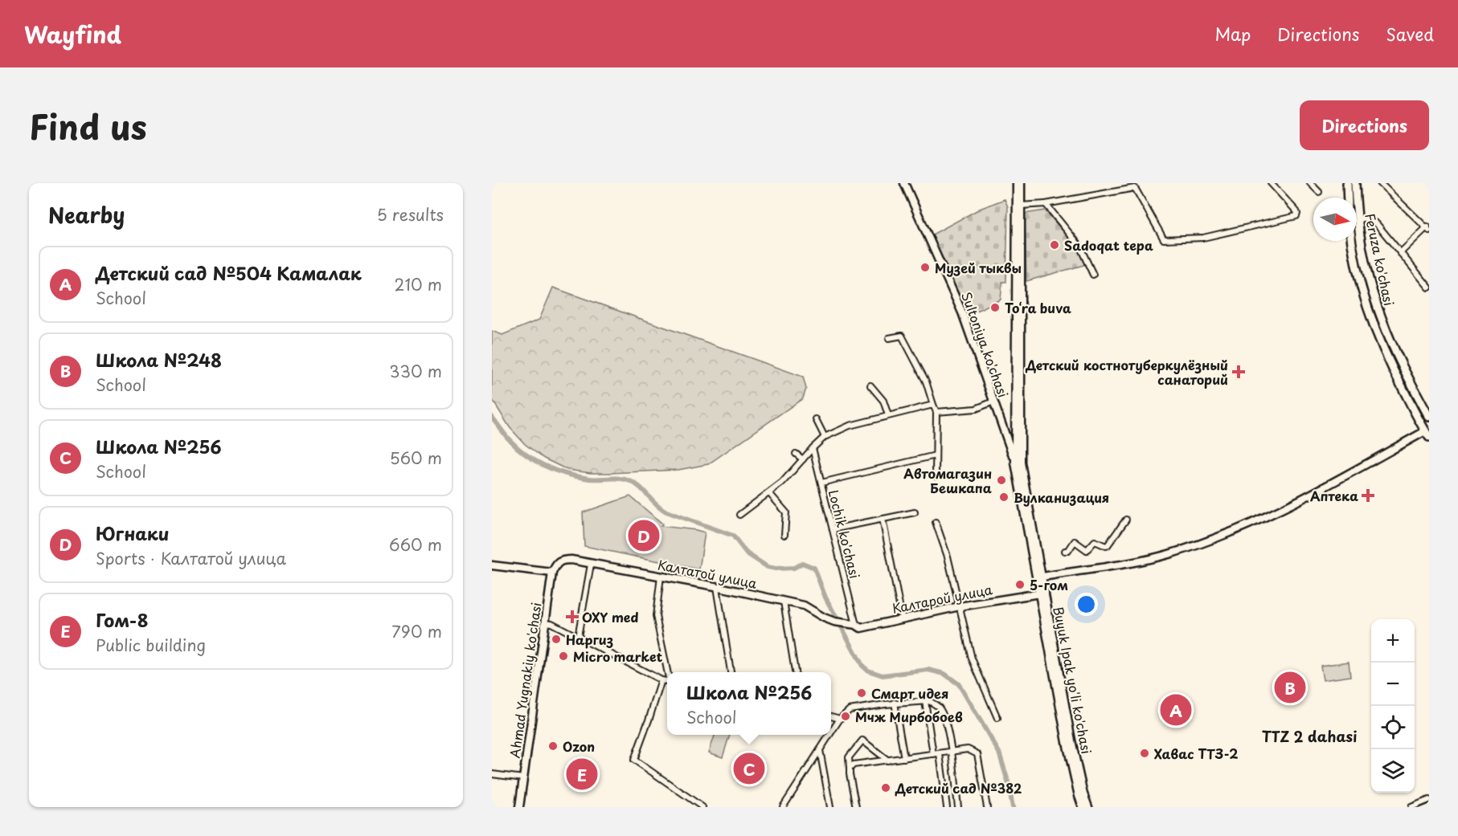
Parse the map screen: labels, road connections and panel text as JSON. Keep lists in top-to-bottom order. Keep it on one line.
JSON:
{"streets":{"main road":["Feruza ko'chasi"],"street":["Sultoniya ko'chasi","Lochik ko'chasi","Калтатой улица","Калтарой улица","Ahmad Yugnakiy ko'chasi","Buyuk Ipak yo'li ko'chasi"]},"crossings":[["Sultoniya ko'chasi","Buyuk Ipak yo'li ko'chasi"],["Lochik ko'chasi","Калтарой улица"],["Калтатой улица","Калтарой улица"],["Калтатой улица","Ahmad Yugnakiy ko'chasi"],["Калтарой улица","Buyuk Ipak yo'li ko'chasi"]],"districts":["TTZ 2 dahasi"],"places":{"other":["Sadoqat tepa","Музей тыквы","To‘ra buva","Автомагазин Бешкапа","Вулканизация","5-гом","Наргиз","Micro market","Смарт идея","Мчж Мирбобоев","Ozon","Хавас ТТЗ-2","Детский сад №382"],"health":["Детский костнотуберкулёзный санаторий","Аптека","OXY med"]},"north":"right","page":{"header":"Wayfind","nav":["Map","Directions","Saved"],"title":"Find us","buttons":"Directions","heading":["Nearby","5 results"],"list":[{"mark":"A","name":"Детский сад №504 Камалак","note":"School","value":"210 m"},{"mark":"B","name":"Школа №248","note":"School","value":"330 m"},{"mark":"C","name":"Школа №256","note":"School","value":"560 m"},{"mark":"D","name":"Югнаки","note":"Sports · Калтатой улица","value":"660 m"},{"mark":"E","name":"Гом-8","note":"Public building","value":"790 m"}],"pins":["D","B","A","C","E"],"map_buttons":["+","−"],"popup":["Школа №256","School"]}}
